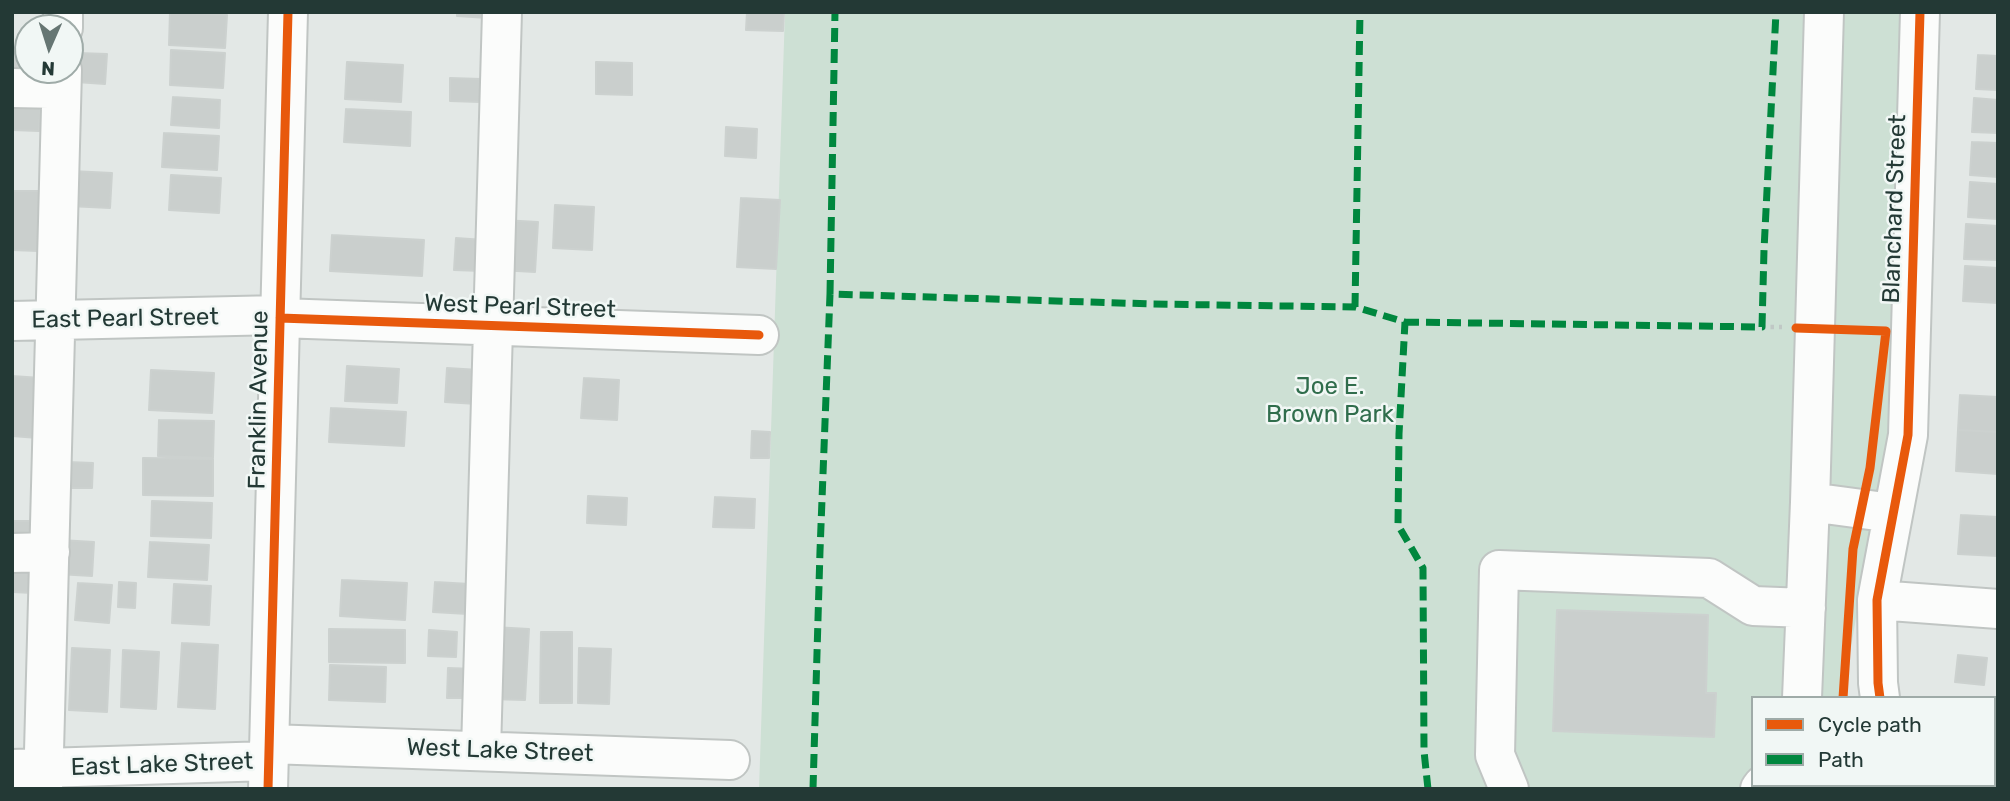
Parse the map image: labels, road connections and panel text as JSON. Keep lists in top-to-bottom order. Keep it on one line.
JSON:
{"streets":{"street":["Blanchard Street","West Pearl Street","East Pearl Street","Franklin Avenue","West Lake Street","East Lake Street"]},"crossings":[["West Pearl Street","East Pearl Street"],["West Pearl Street","Franklin Avenue"],["East Pearl Street","Franklin Avenue"],["Franklin Avenue","West Lake Street"],["Franklin Avenue","East Lake Street"],["West Lake Street","East Lake Street"]],"parks":["Joe E. Brown Park"],"legend":["Cycle path","Path"],"north":"bottom"}
